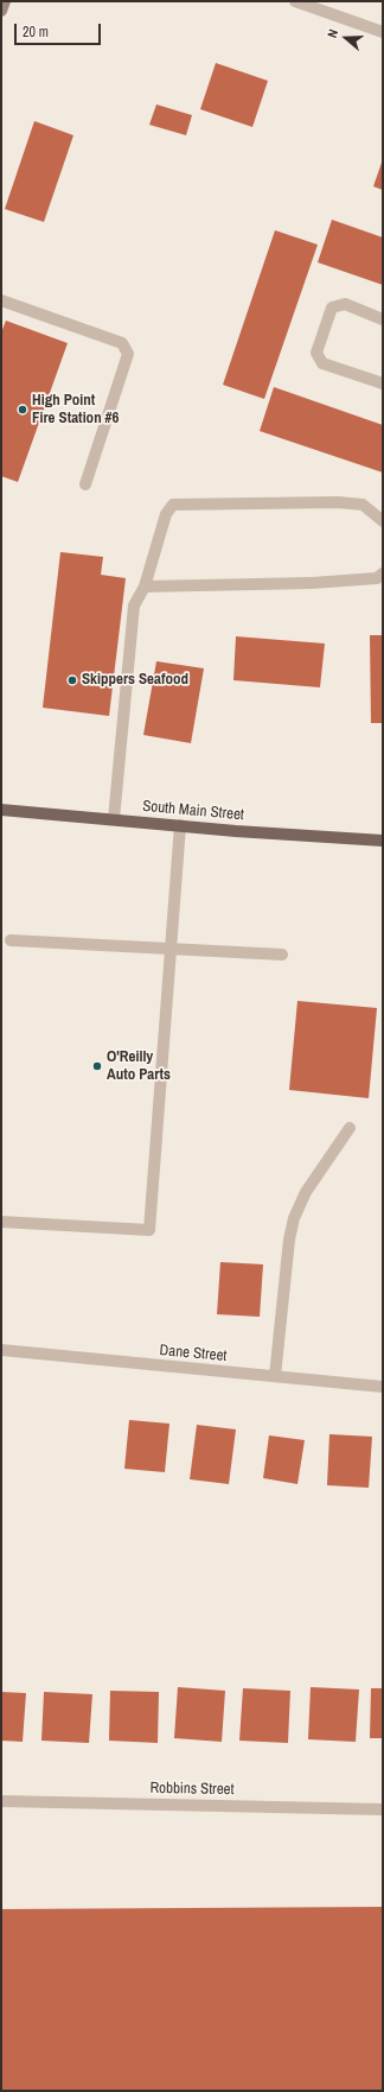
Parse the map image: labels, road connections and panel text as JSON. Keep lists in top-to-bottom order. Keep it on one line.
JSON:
{"streets":{"main road":["South Main Street"],"street":["Dane Street","Robbins Street"]},"places":["High Point Fire Station #6","Skippers Seafood","O'Reilly Auto Parts"],"scale_bar":"20 m","north":"left"}
